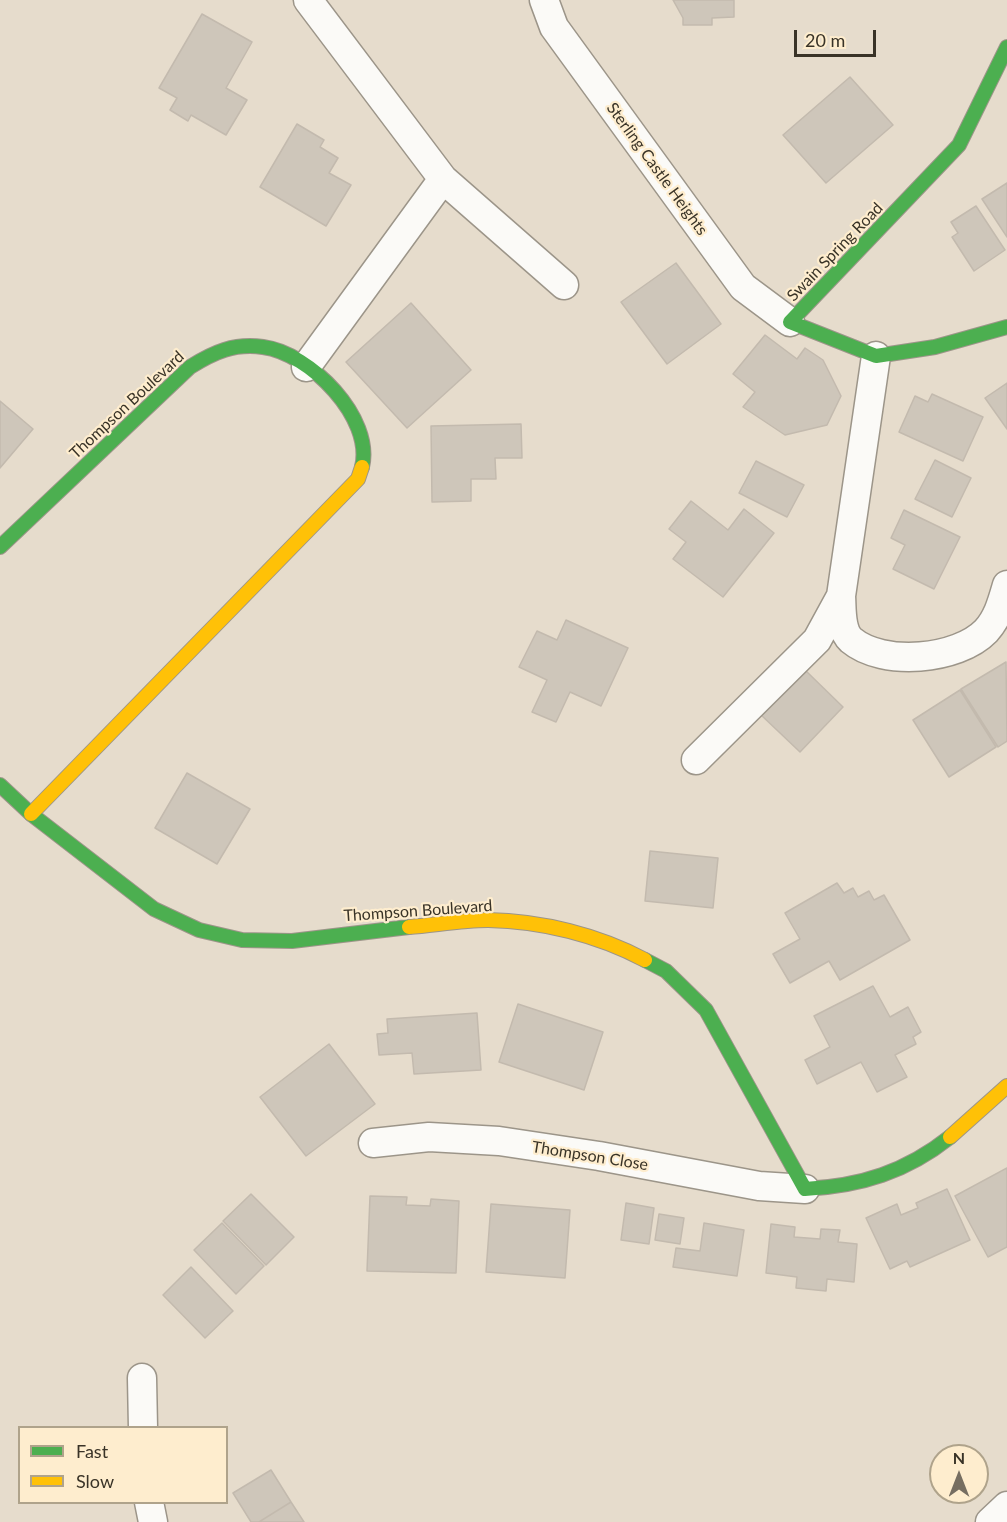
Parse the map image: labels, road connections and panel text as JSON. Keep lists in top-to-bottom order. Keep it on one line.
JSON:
{"streets":{"street":["Sterling Castle Heights","Swain Spring Road","Thompson Boulevard","Thompson Close"]},"crossings":[["Sterling Castle Heights","Swain Spring Road"],["Thompson Boulevard","Thompson Close"]],"legend":["Fast","Slow"],"scale_bar":"20 m","north":"top"}
